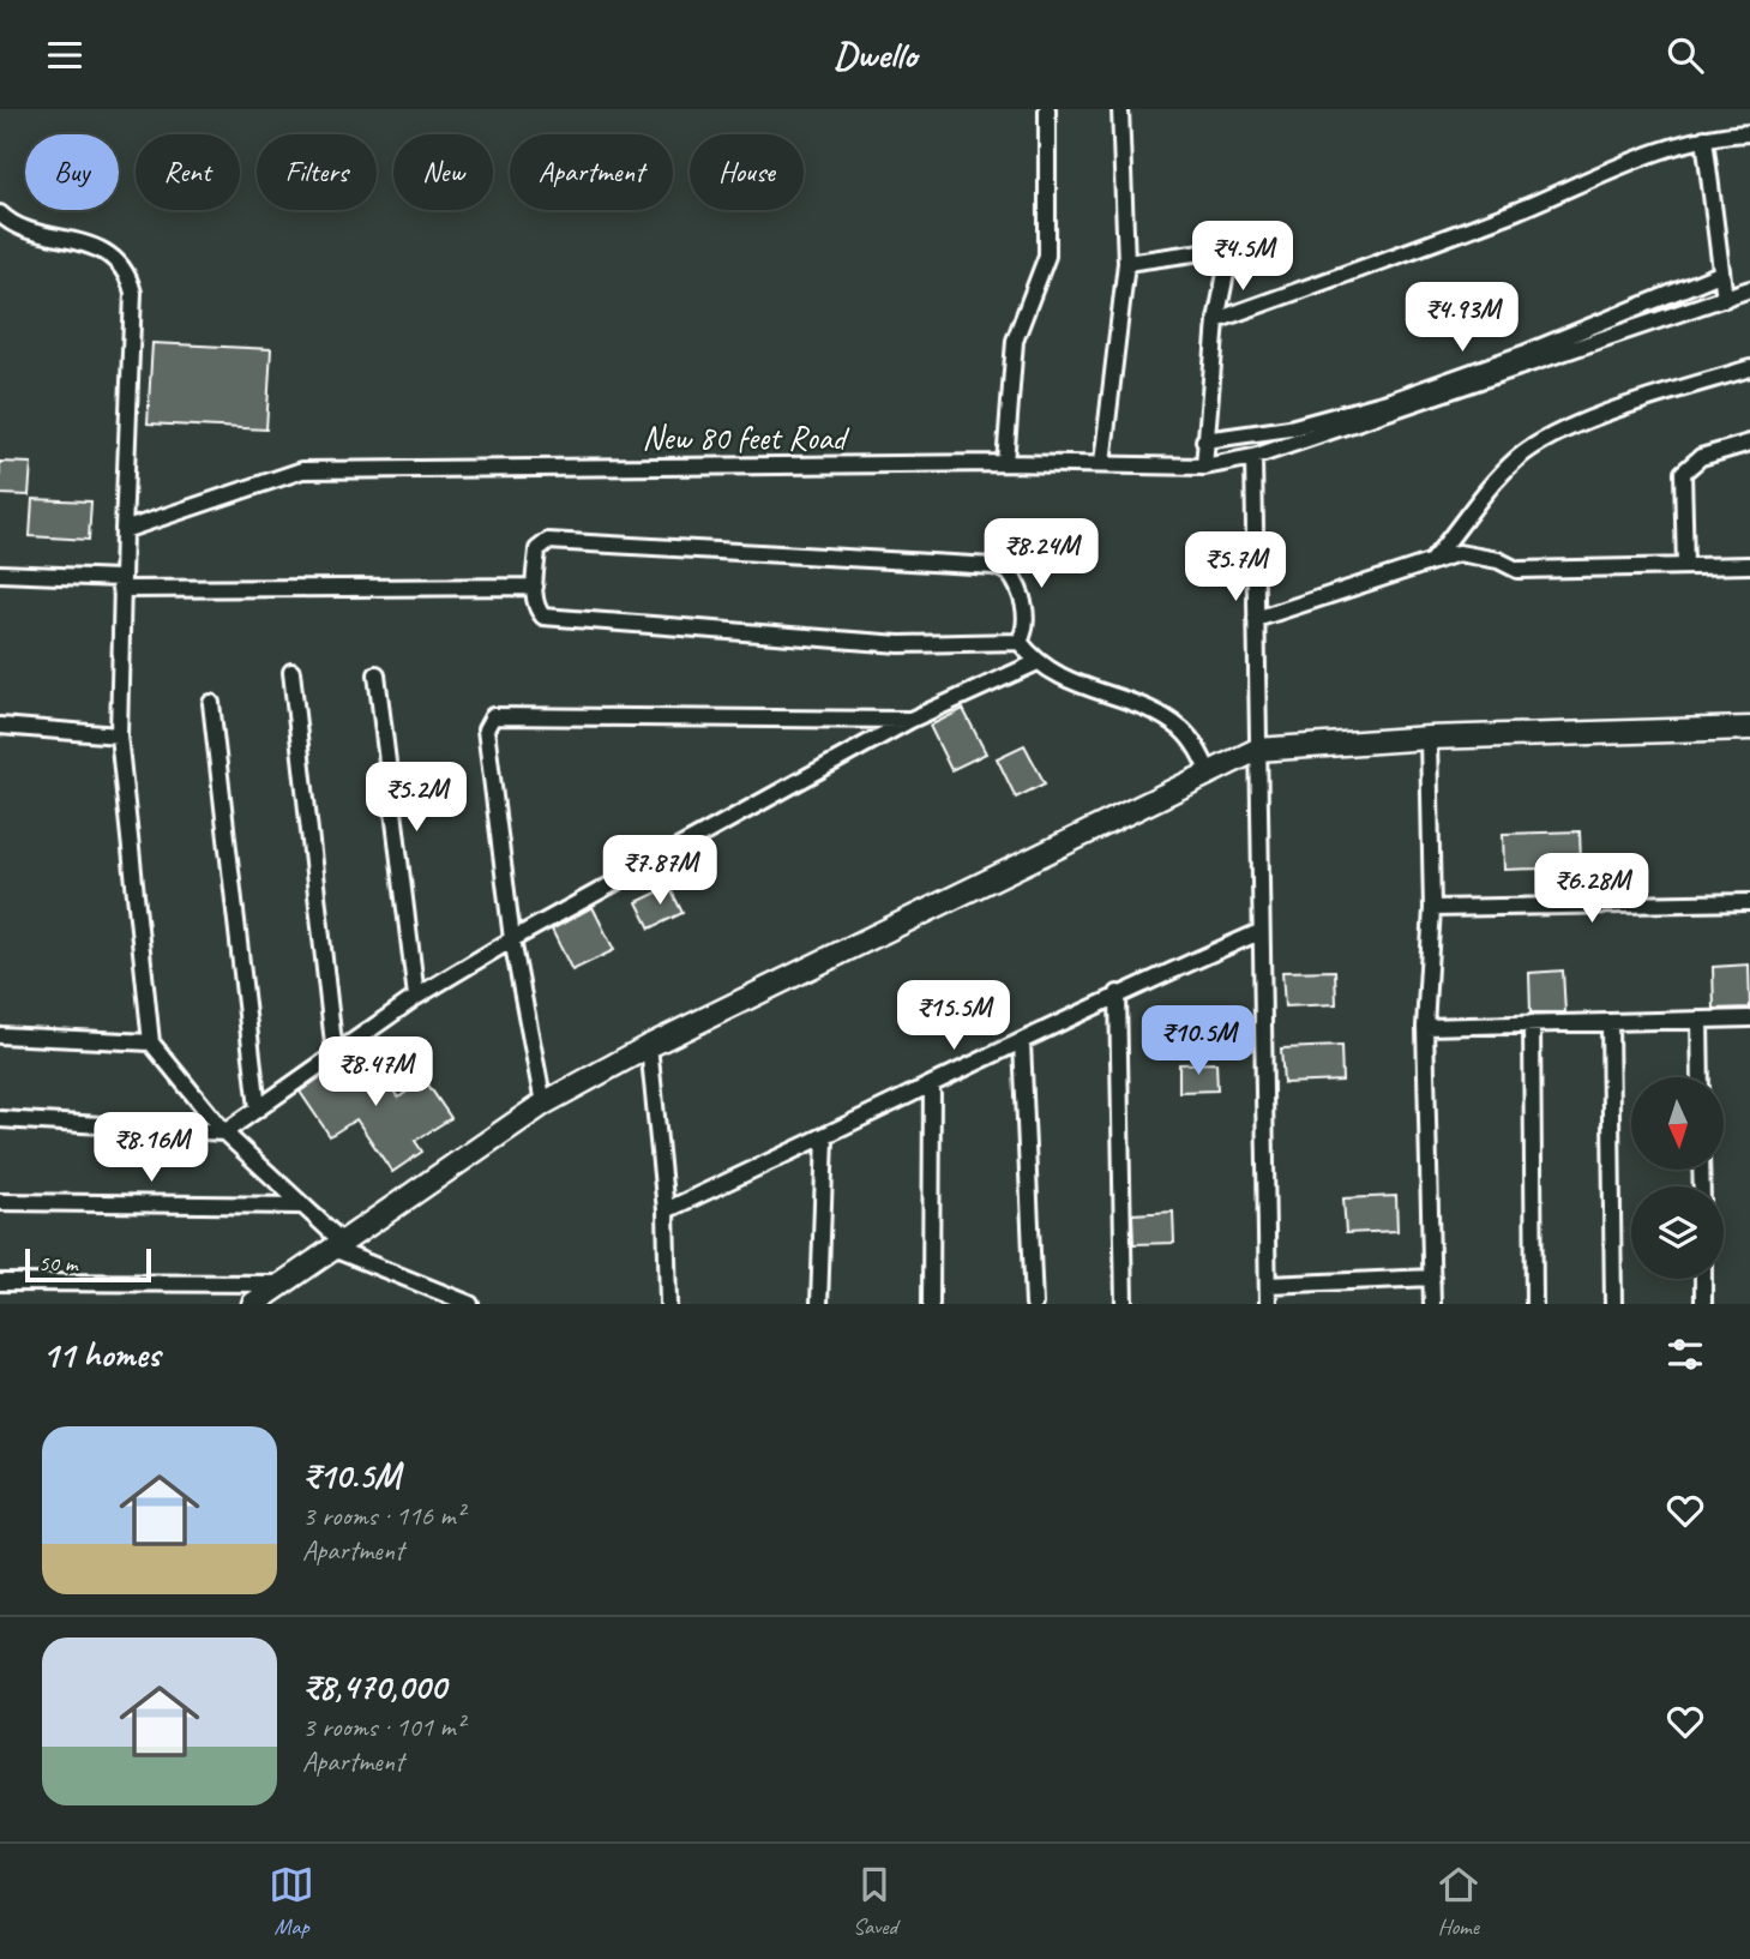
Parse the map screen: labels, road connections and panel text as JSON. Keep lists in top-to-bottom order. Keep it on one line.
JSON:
{"streets":{"street":["New 80 feet Road"]},"scale_bar":"50 m","north":"bottom","page":{"header":"Dwello","chip":["Buy","Rent","Filters","New","Apartment","House"],"price":["₹4.5M","₹4.93M","₹8.24M","₹5.7M","₹5.2M","₹7.87M","₹6.28M","₹15.5M","₹10.5M","₹8.47M","₹8.16M"],"scale":"50 m","heading":"11 homes","list":[{"name":"₹10.5M","note":"3 rooms · 116 m² · Apartment"},{"name":"₹8,470,000","note":"3 rooms · 101 m² · Apartment"}],"tabs":["Map","Saved","Home"]}}
